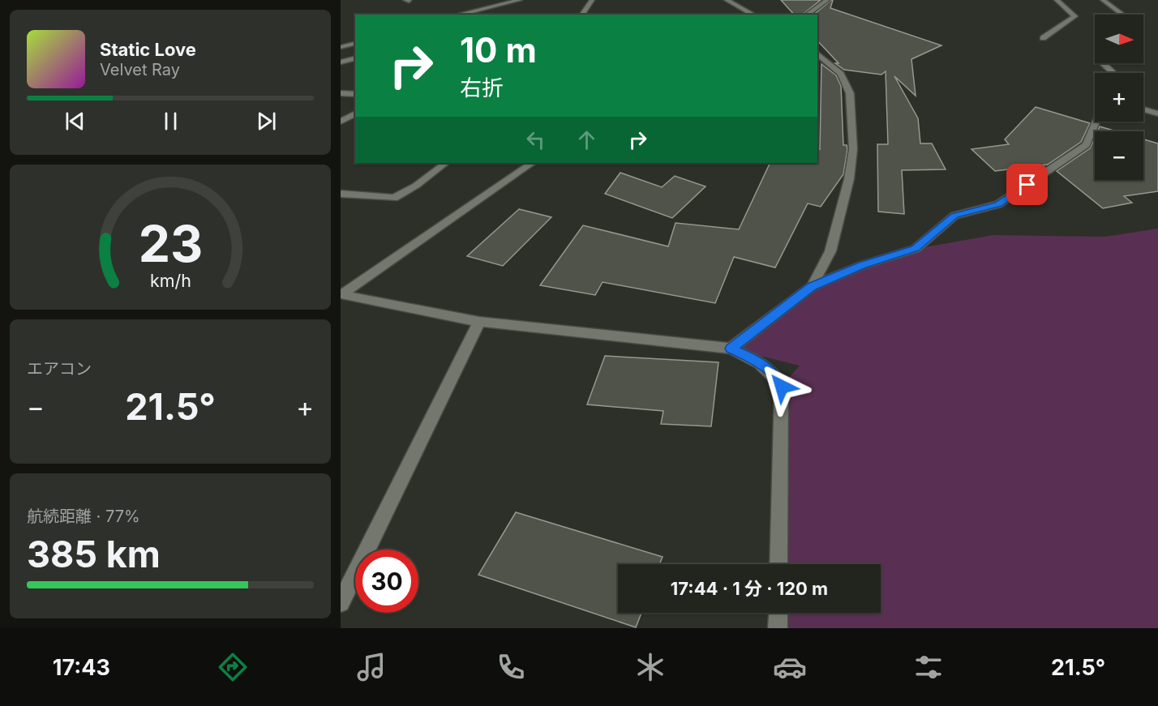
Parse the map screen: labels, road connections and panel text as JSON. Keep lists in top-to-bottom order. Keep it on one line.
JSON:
{"north":"right","page":{"map_buttons":["+","−"],"turn":["10 m","右折"],"song":["Static Love","Velvet Ray"],"tile":["エアコン",["航続距離 · 77%","385 km"]],"heat":["−","21.5°","+"],"limit":"30","trip":"17:44 · 1 分 · 120 m","tabs":["17:43","21.5°"],"gauge":["23","km/h"]}}
